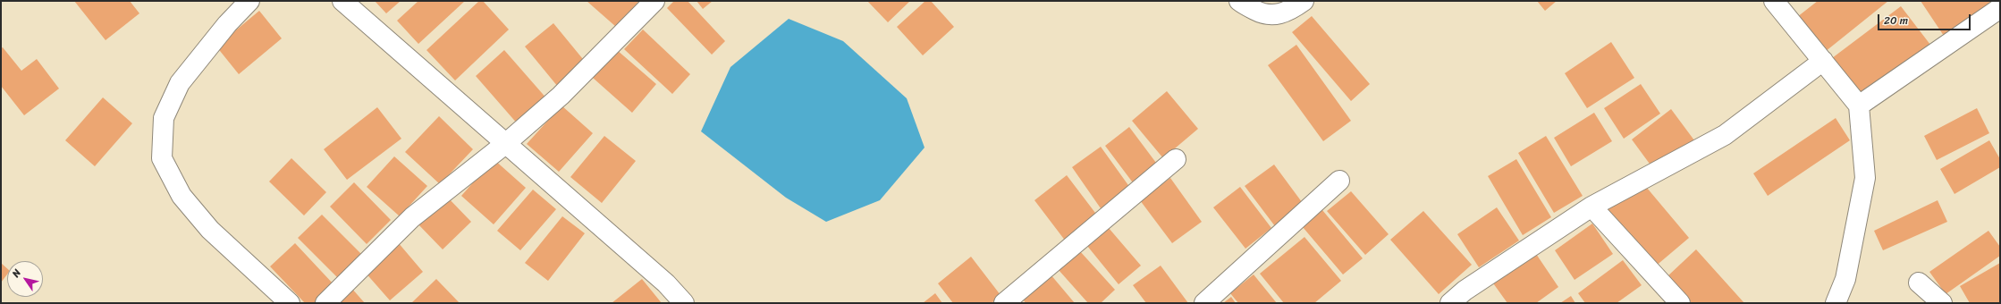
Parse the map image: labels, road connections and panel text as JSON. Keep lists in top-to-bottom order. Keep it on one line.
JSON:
{"scale_bar":"20 m","north":"top left"}
